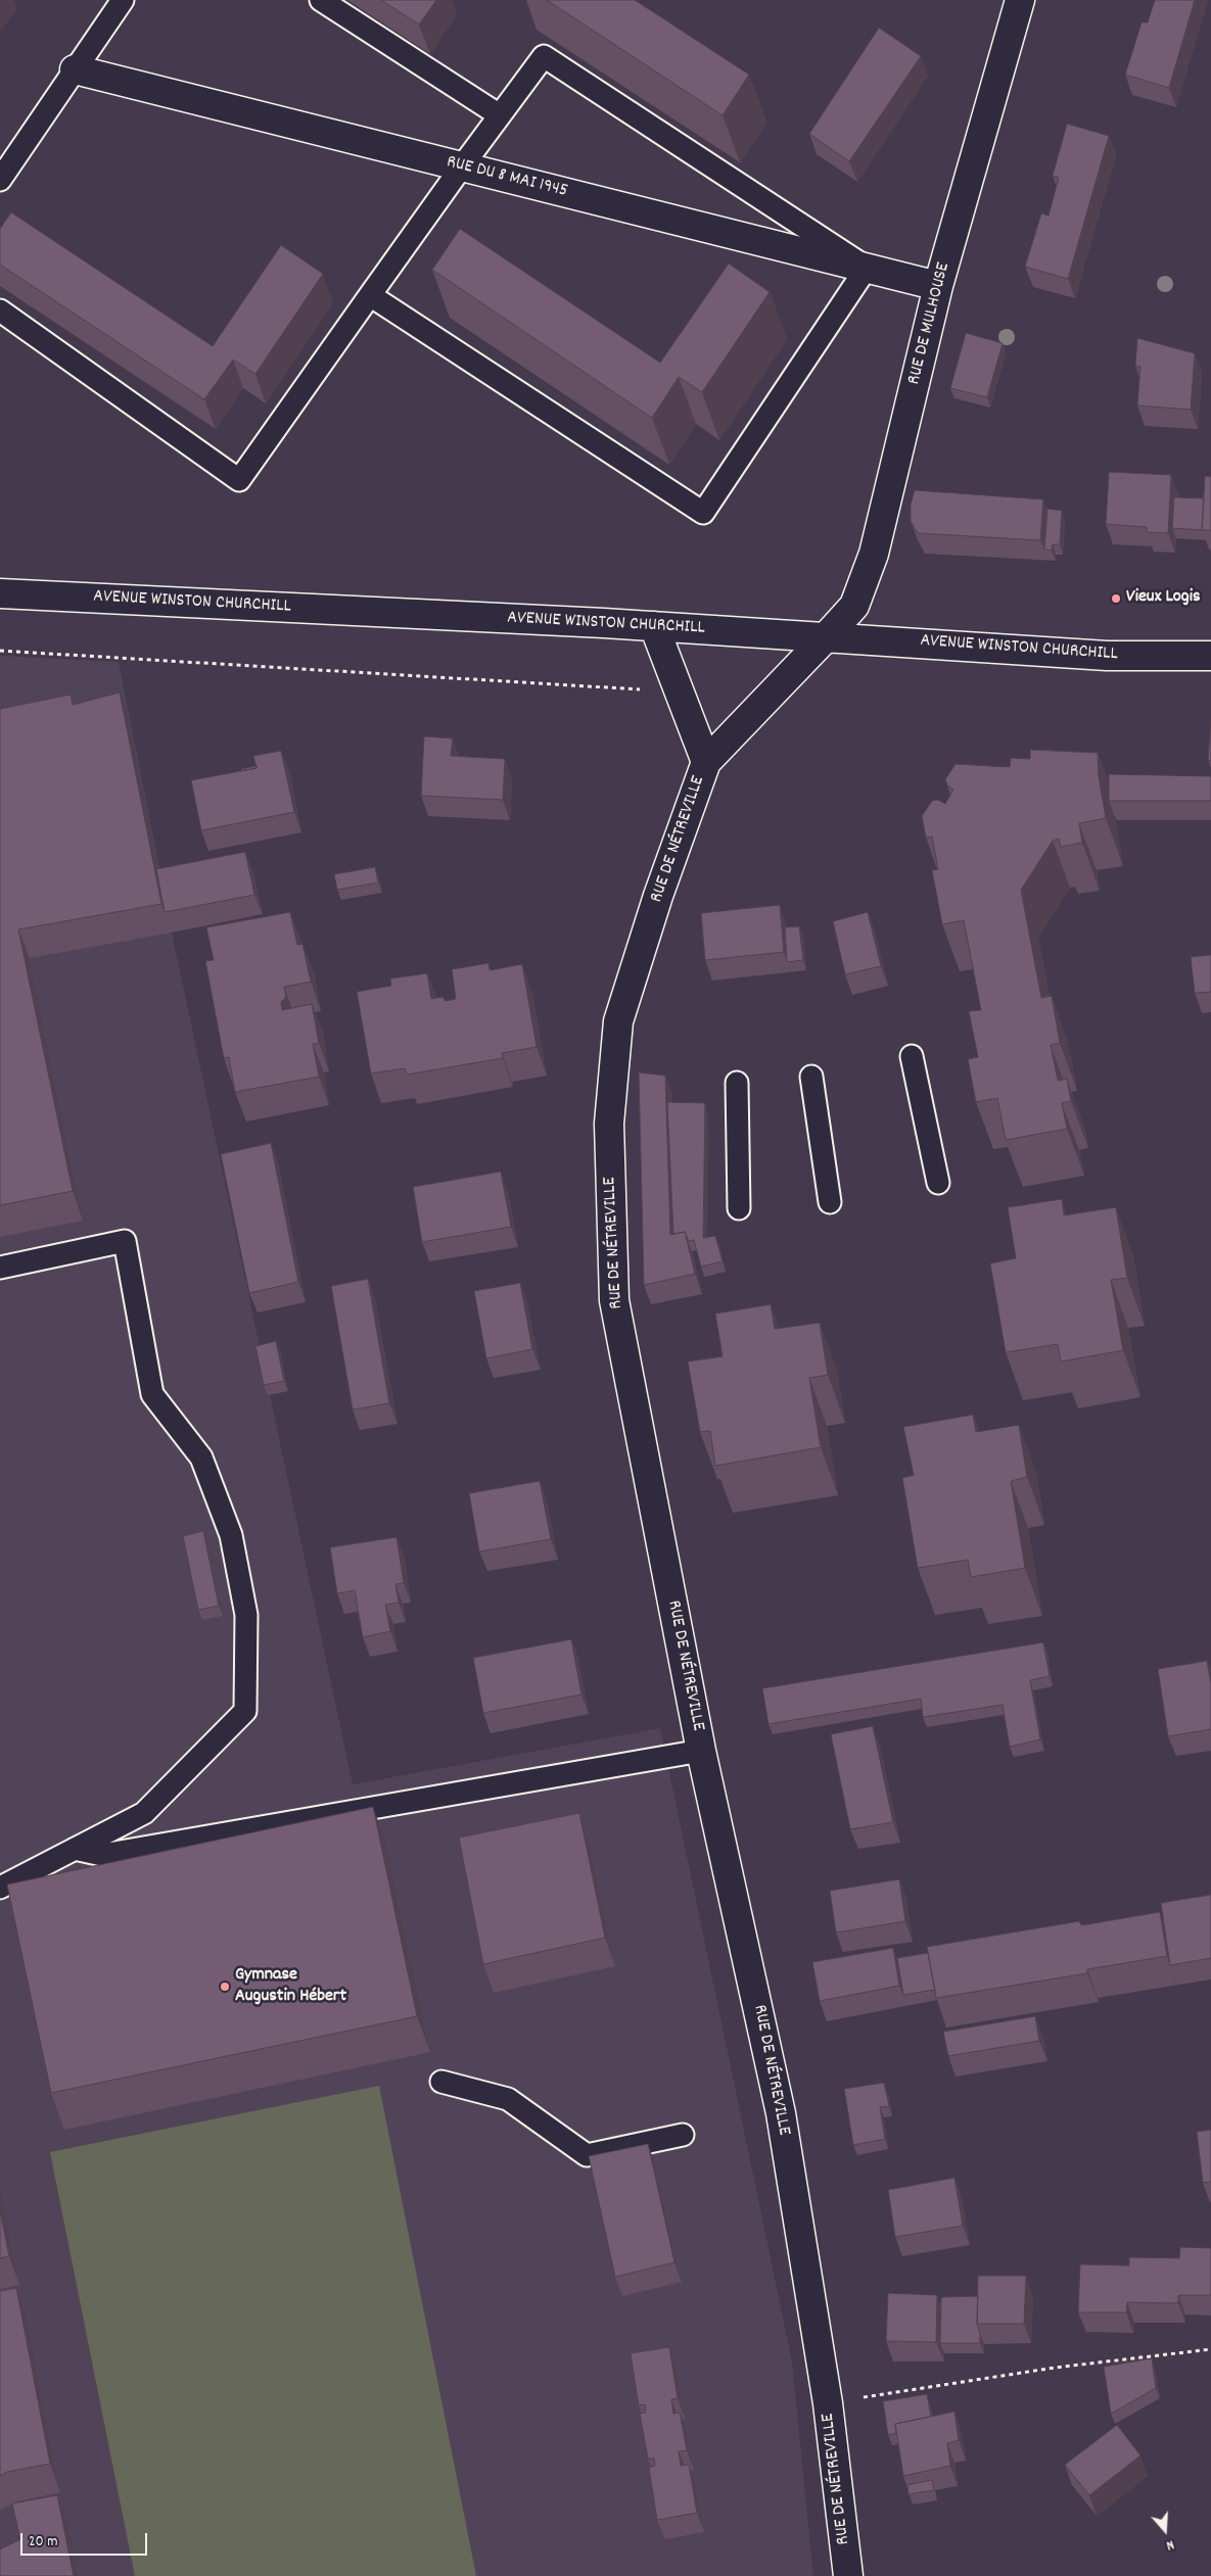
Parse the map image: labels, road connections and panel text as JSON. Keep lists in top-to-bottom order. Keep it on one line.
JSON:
{"streets":{"street":["RUE DU 8 MAI 1945","RUE DE MULHOUSE","AVENUE WINSTON CHURCHILL","RUE DE NÉTREVILLE"]},"crossings":[["RUE DU 8 MAI 1945","RUE DE MULHOUSE"],["RUE DE MULHOUSE","AVENUE WINSTON CHURCHILL"],["RUE DE MULHOUSE","RUE DE NÉTREVILLE"],["AVENUE WINSTON CHURCHILL","RUE DE NÉTREVILLE"]],"places":["Vieux Logis","Gymnase Augustin Hébert"],"scale_bar":"20 m","north":"bottom"}
